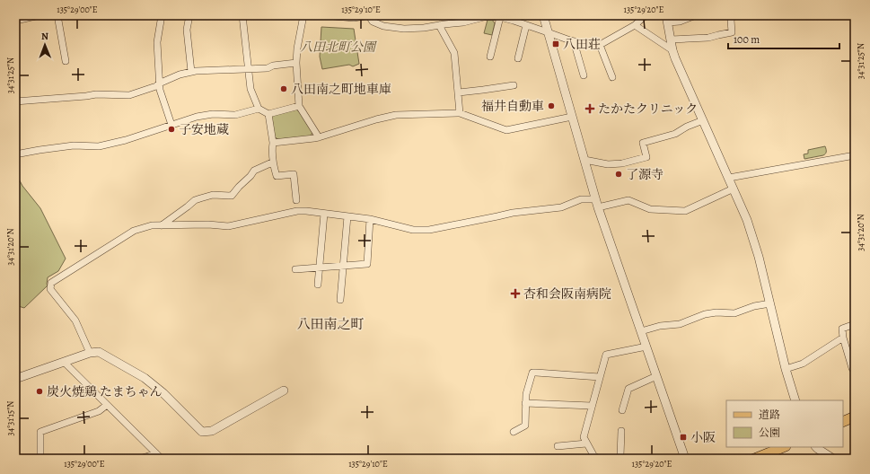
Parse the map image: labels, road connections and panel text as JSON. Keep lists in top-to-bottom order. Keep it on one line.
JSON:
{"districts":["八田南之町"],"parks":["八田北町公園"],"places":{"transit":["八田荘","小阪"],"other":["八田南之町地車庫","福井自動車","子安地蔵","了源寺","炭火焼鶏 たまちゃん"],"health":["たかたクリニック","杏和会阪南病院"]},"legend":["道路","公園"],"scale_bar":"100 m","north":"top","coordinates":["135°29'00\"E","135°29'10\"E","135°29'20\"E","34°31'25\"N","34°31'20\"N","34°31'15\"N"]}
